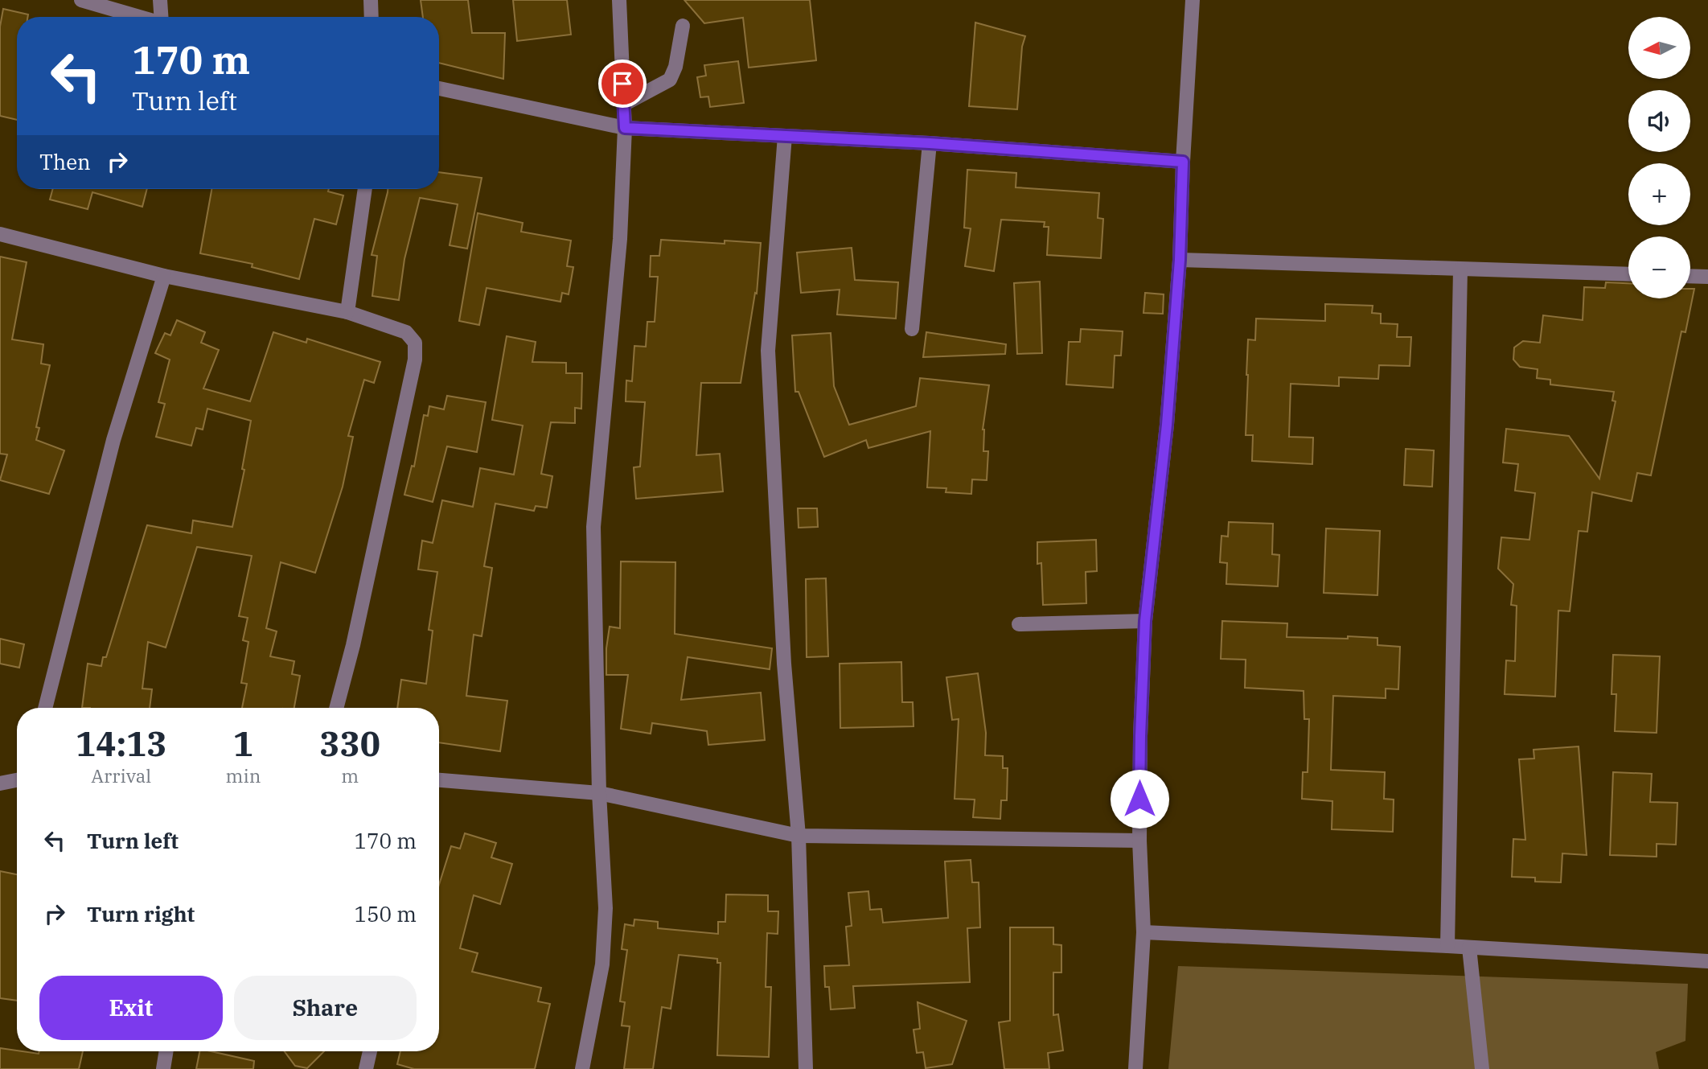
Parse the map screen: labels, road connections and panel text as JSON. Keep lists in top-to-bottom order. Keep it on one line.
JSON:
{"north":"left","page":{"map_buttons":["+","−"],"turn":["170 m","Turn left"],"then":"Then","eta":["14:13","Arrival","1","min","330","m"],"list":[{"name":"Turn left","value":"170 m"},{"name":"Turn right","value":"150 m"}],"buttons":["Exit","Share"]}}
